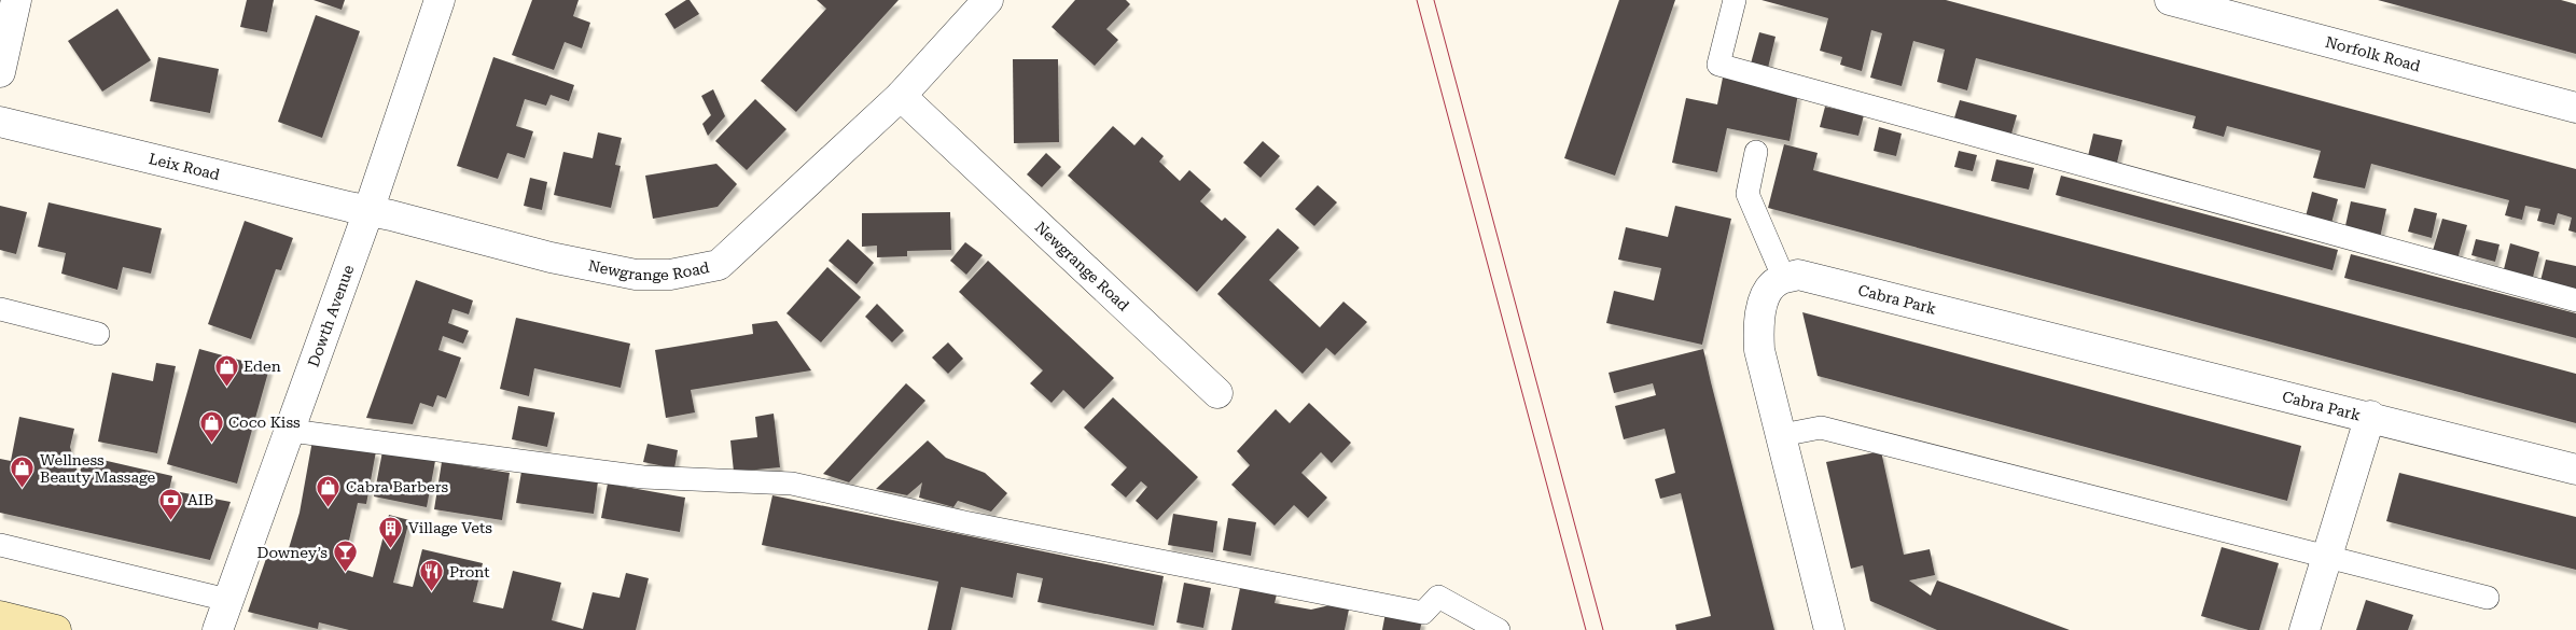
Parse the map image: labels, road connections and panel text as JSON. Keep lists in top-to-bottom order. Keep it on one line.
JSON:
{"streets":{"street":["Norfolk Road","Leix Road","Newgrange Road","Cabra Park","Dowth Avenue"]},"crossings":[["Leix Road","Newgrange Road"],["Leix Road","Dowth Avenue"],["Newgrange Road","Dowth Avenue"]],"places":{"shop":["Eden","Coco Kiss","Wellness Beauty Massage","Cabra Barbers"],"bank":["AIB"],"building":["Village Vets"],"bar":["Downey’s"],"restaurant":["Pront"]}}
